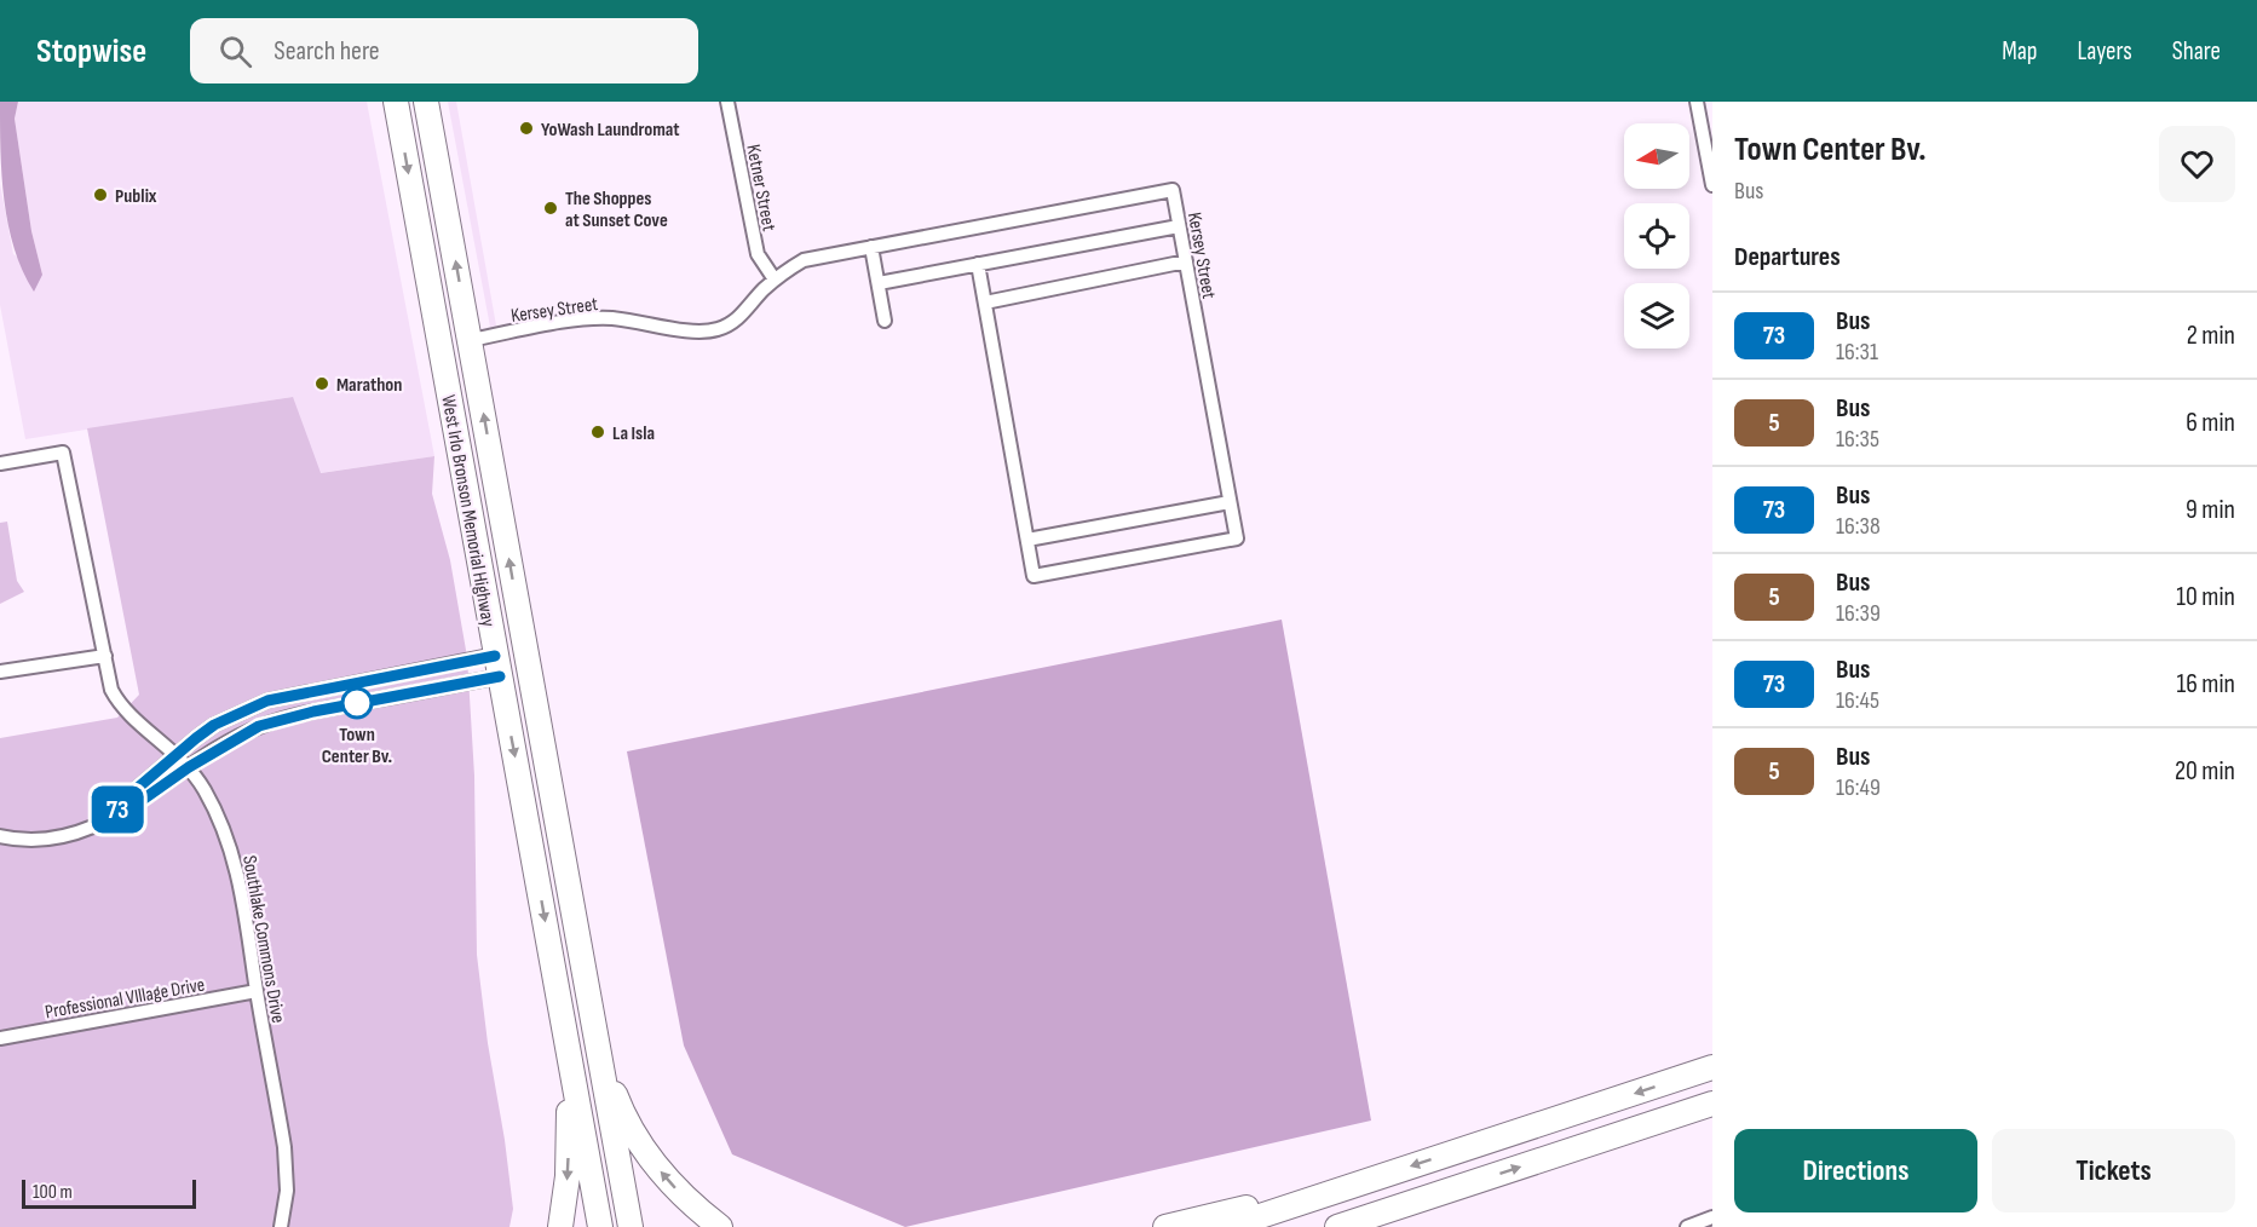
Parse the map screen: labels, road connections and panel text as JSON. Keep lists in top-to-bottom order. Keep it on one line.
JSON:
{"streets":{"highway":["West Irlo Bronson Memorial Highway"],"street":["Ketner Street","Kersey Street","Southlake Commons Drive","Professional VIllage Drive"]},"crossings":[["Ketner Street","Kersey Street"],["Kersey Street","West Irlo Bronson Memorial Highway"],["Southlake Commons Drive","Professional VIllage Drive"]],"places":["YoWash Laundromat","Publix","The Shoppes at Sunset Cove","Marathon","La Isla","Town Center Bv."],"lines":["bus line 73"],"scale_bar":"100 m","north":"left","page":{"header":"Stopwise","search":"Search here","nav":["Map","Layers","Share"],"on_map":"73","heading":[["Town Center Bv.","Bus"],"Departures"],"list":[{"mark":"73","name":"Bus","note":"16:31","value":"2 min"},{"mark":"5","name":"Bus","note":"16:35","value":"6 min"},{"mark":"73","name":"Bus","note":"16:38","value":"9 min"},{"mark":"5","name":"Bus","note":"16:39","value":"10 min"},{"mark":"73","name":"Bus","note":"16:45","value":"16 min"},{"mark":"5","name":"Bus","note":"16:49","value":"20 min"}],"buttons":["Directions","Tickets"],"scale":"100 m"}}
